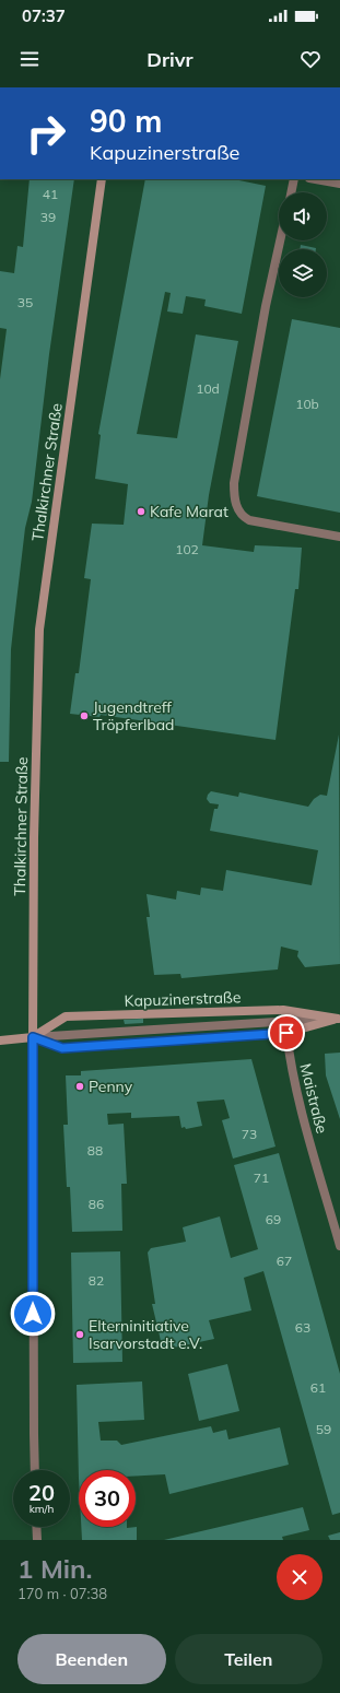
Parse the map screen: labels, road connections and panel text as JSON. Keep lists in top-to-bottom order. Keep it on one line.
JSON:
{"streets":{"street":["Thalkirchner Straße","Kapuzinerstraße","Maistraße"]},"crossings":[["Thalkirchner Straße","Kapuzinerstraße"],["Kapuzinerstraße","Maistraße"]],"places":["Kafe Marat","Jugendtreff Tröpferlbad","Penny","Elterninitiative Isarvorstadt e.V."],"house_numbers":["41","39","35","10d","10b","102","73","88","71","86","69","67","82","63","61","59"],"page":{"status":"07:37","header":"Drivr","turn":["90 m","Kapuzinerstraße"],"speed":"20 km/h","limit":"30","heading":["1 Min.","170 m · 07:38"],"buttons":["Beenden","Teilen"]}}
